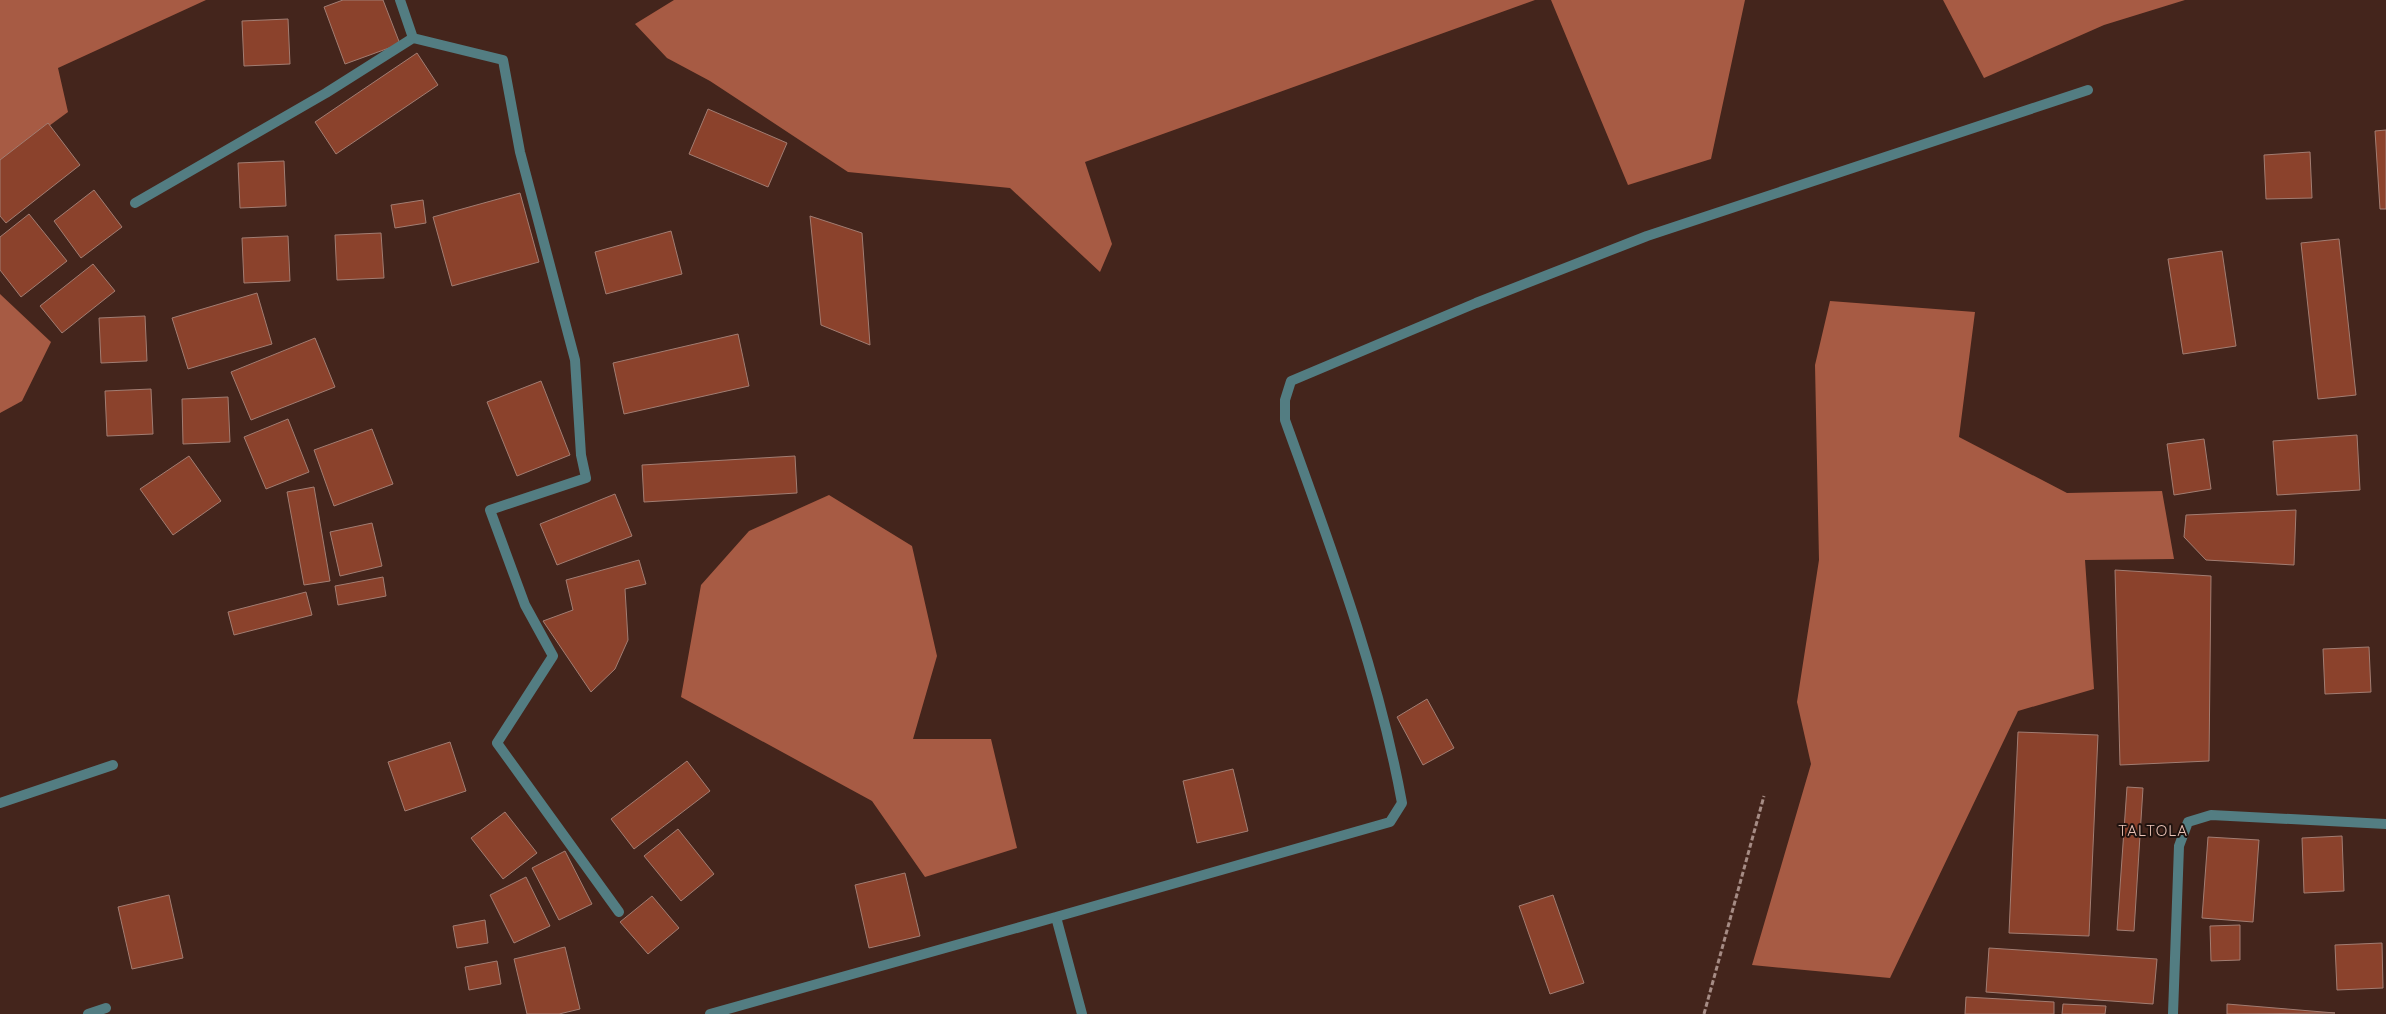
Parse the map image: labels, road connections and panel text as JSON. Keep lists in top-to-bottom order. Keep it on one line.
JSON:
{"districts":["TALTOLA"]}
